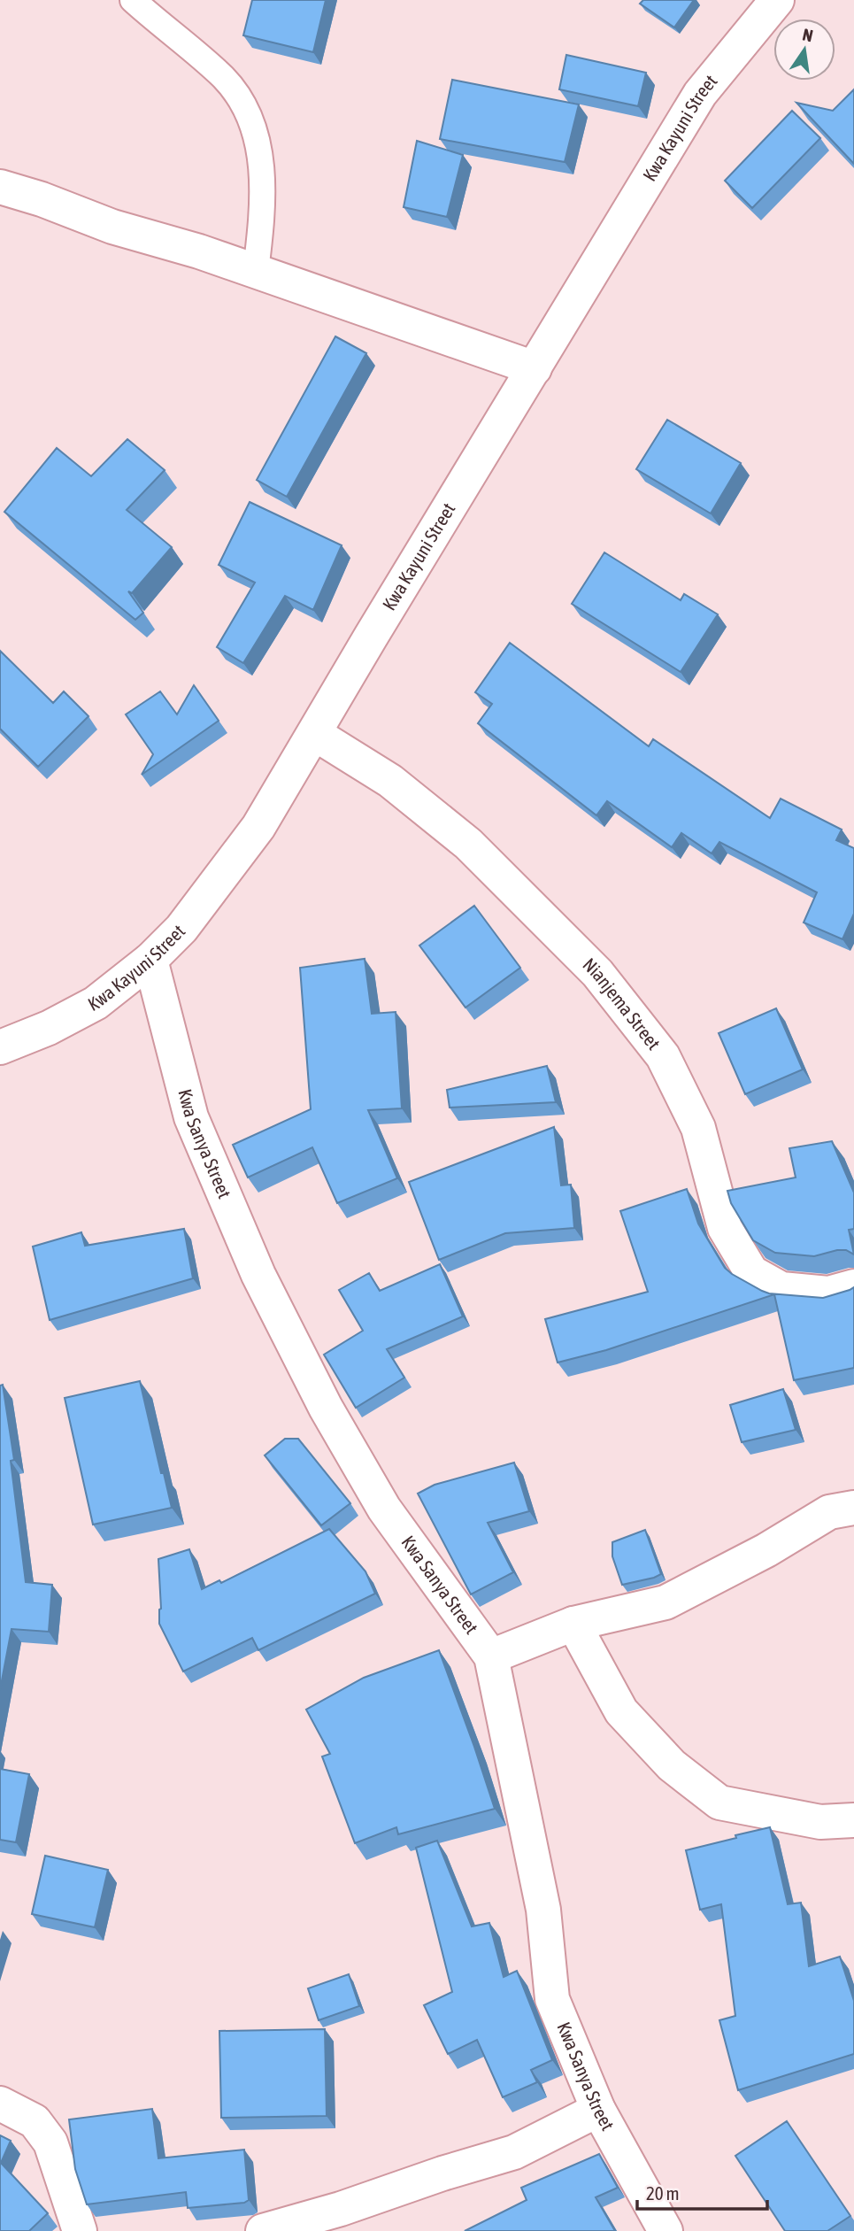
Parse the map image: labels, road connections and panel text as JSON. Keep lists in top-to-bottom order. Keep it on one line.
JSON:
{"streets":{"street":["Kwa Kayuni Street","Nianjema Street","Kwa Sanya Street"]},"crossings":[["Kwa Kayuni Street","Nianjema Street"],["Kwa Kayuni Street","Kwa Sanya Street"]],"scale_bar":"20 m","north":"top"}
